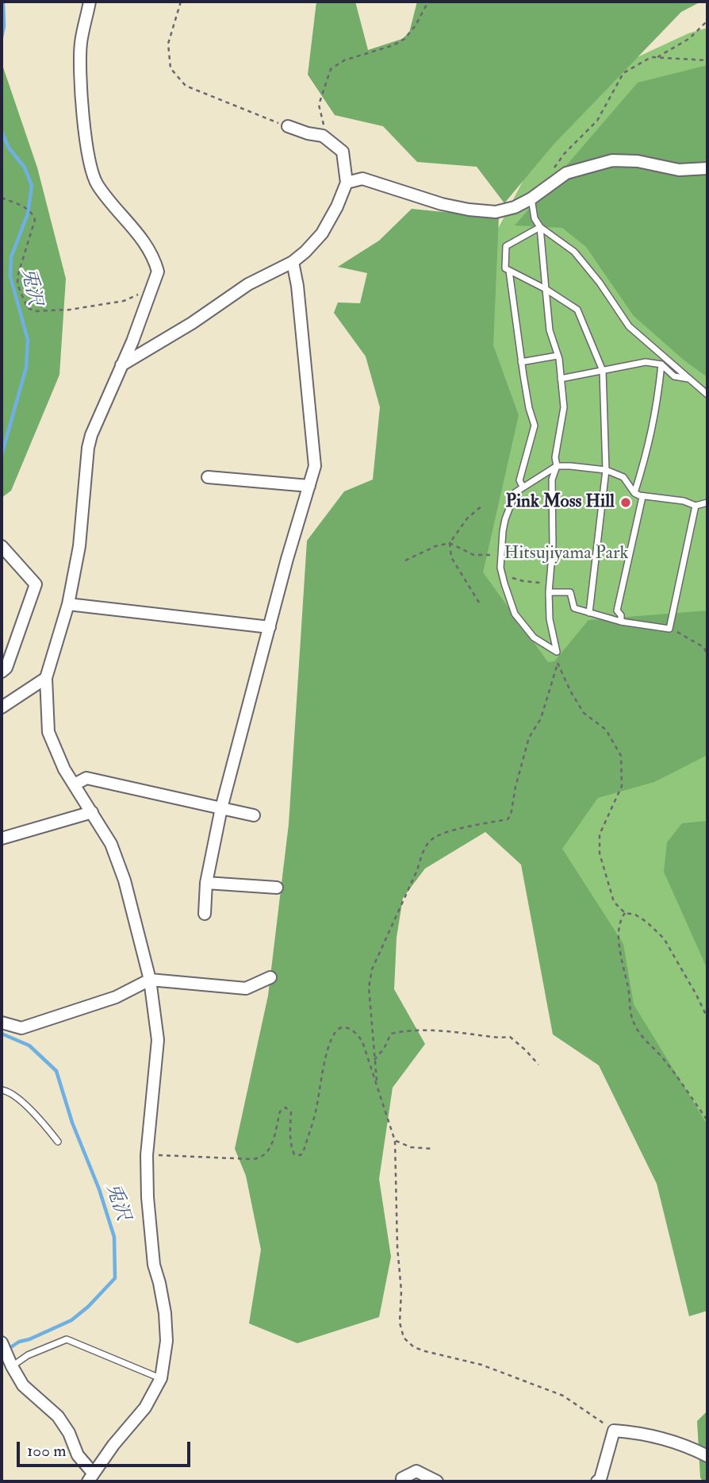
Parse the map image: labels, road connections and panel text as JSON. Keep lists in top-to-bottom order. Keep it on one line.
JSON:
{"water":["兎沢"],"parks":["Hitsujiyama Park"],"places":["Pink Moss Hill"],"scale_bar":"100 m"}
